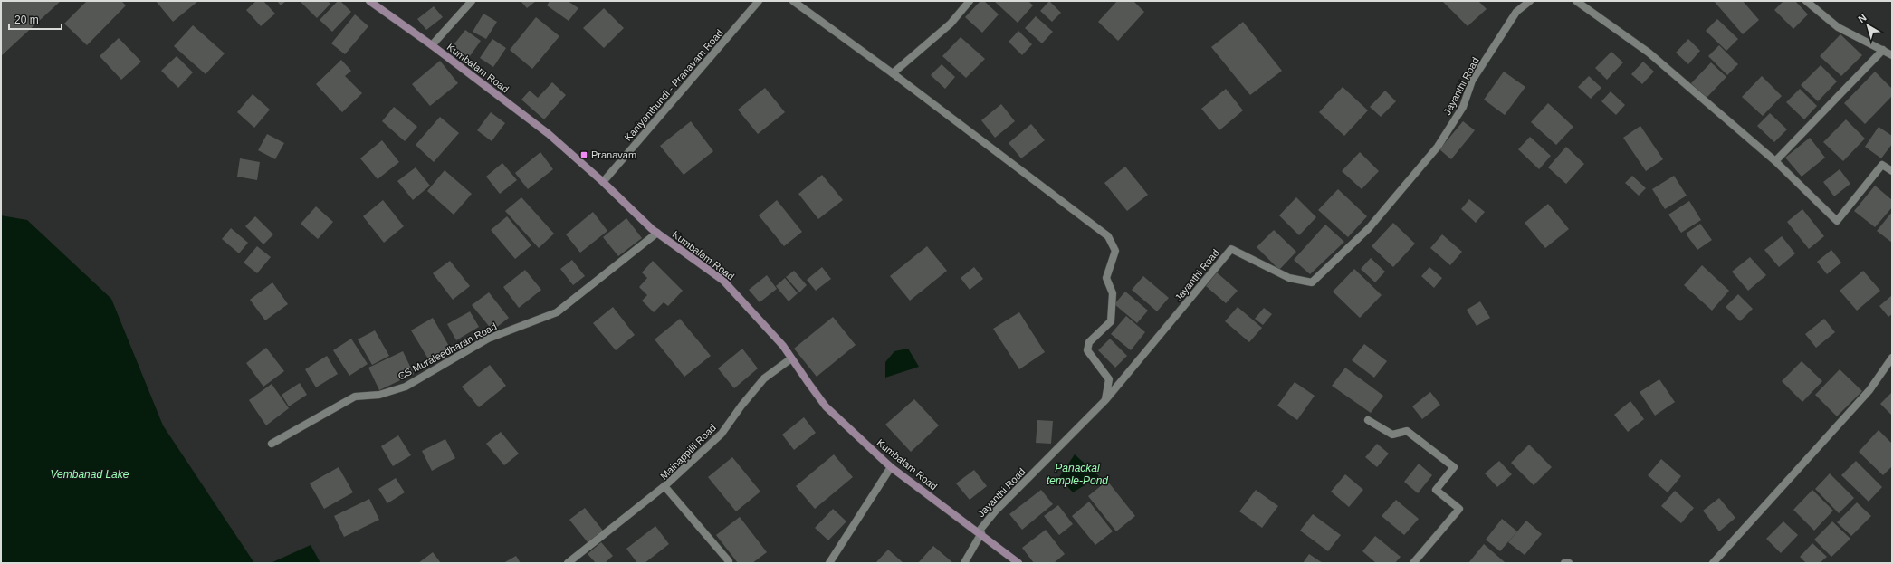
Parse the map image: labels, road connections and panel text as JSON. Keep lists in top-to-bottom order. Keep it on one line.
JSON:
{"streets":{"main road":["Kumbalam Road"],"street":["Kaniyanthundi - Pranavam Road","Jayanthi Road","CS Muraleedharan Road","Mainappilli Road"]},"crossings":[["Kumbalam Road","Kaniyanthundi - Pranavam Road"],["Kumbalam Road","Jayanthi Road"],["Kumbalam Road","CS Muraleedharan Road"],["Kumbalam Road","Mainappilli Road"]],"water":["Panackal temple-Pond","Vembanad Lake"],"places":{"transit":["Pranavam"]},"scale_bar":"20 m","north":"top left"}
